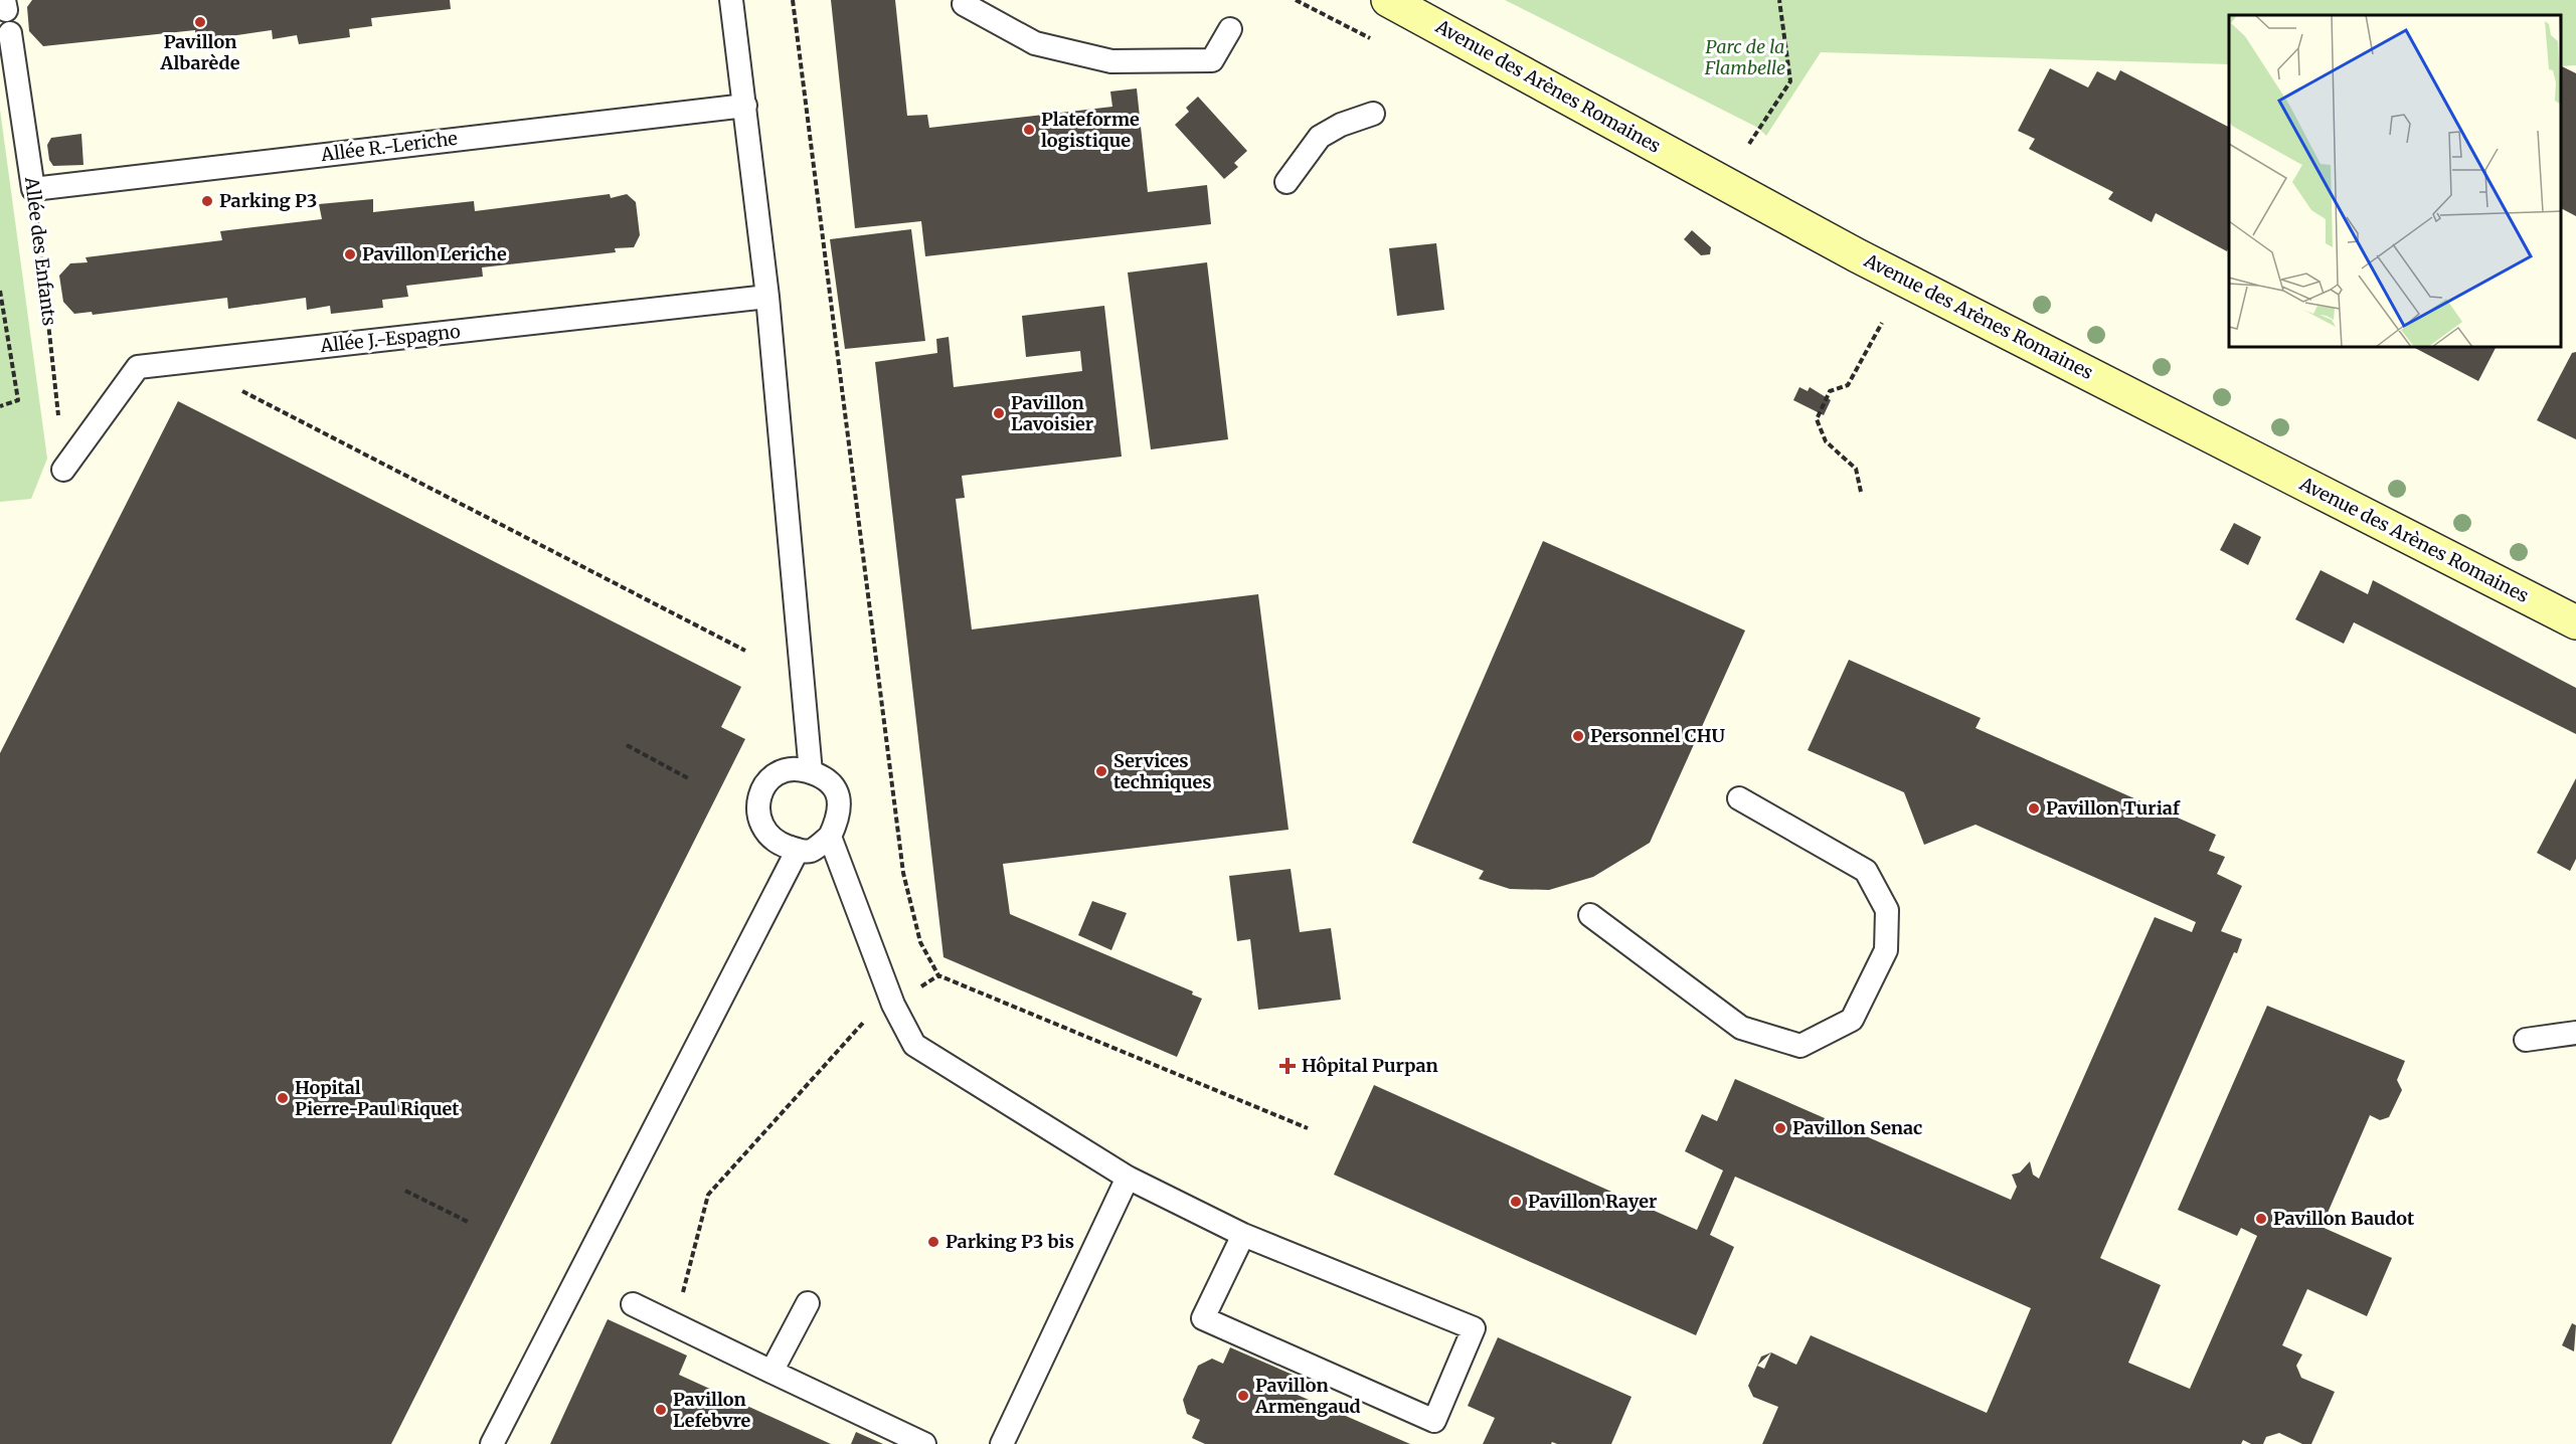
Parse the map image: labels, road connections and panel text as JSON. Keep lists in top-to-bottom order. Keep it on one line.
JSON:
{"streets":{"main road":["Avenue des Arènes Romaines"],"lane":["Allée R.-Leriche","Allée des Enfants","Allée J.-Espagno"]},"crossings":[["Allée R.-Leriche","Allée des Enfants"],["Allée des Enfants","Allée J.-Espagno"]],"parks":["Parc de la Flambelle"],"places":{"other":["Pavillon Albarède","Plateforme logistique","Parking P3","Pavillon Leriche","Pavillon Lavoisier","Personnel CHU","Services techniques","Pavillon Turiaf","Hopital Pierre-Paul Riquet","Pavillon Senac","Pavillon Rayer","Pavillon Baudot","Parking P3 bis","Pavillon Armengaud","Pavillon Lefebvre"],"health":["Hôpital Purpan"]}}
